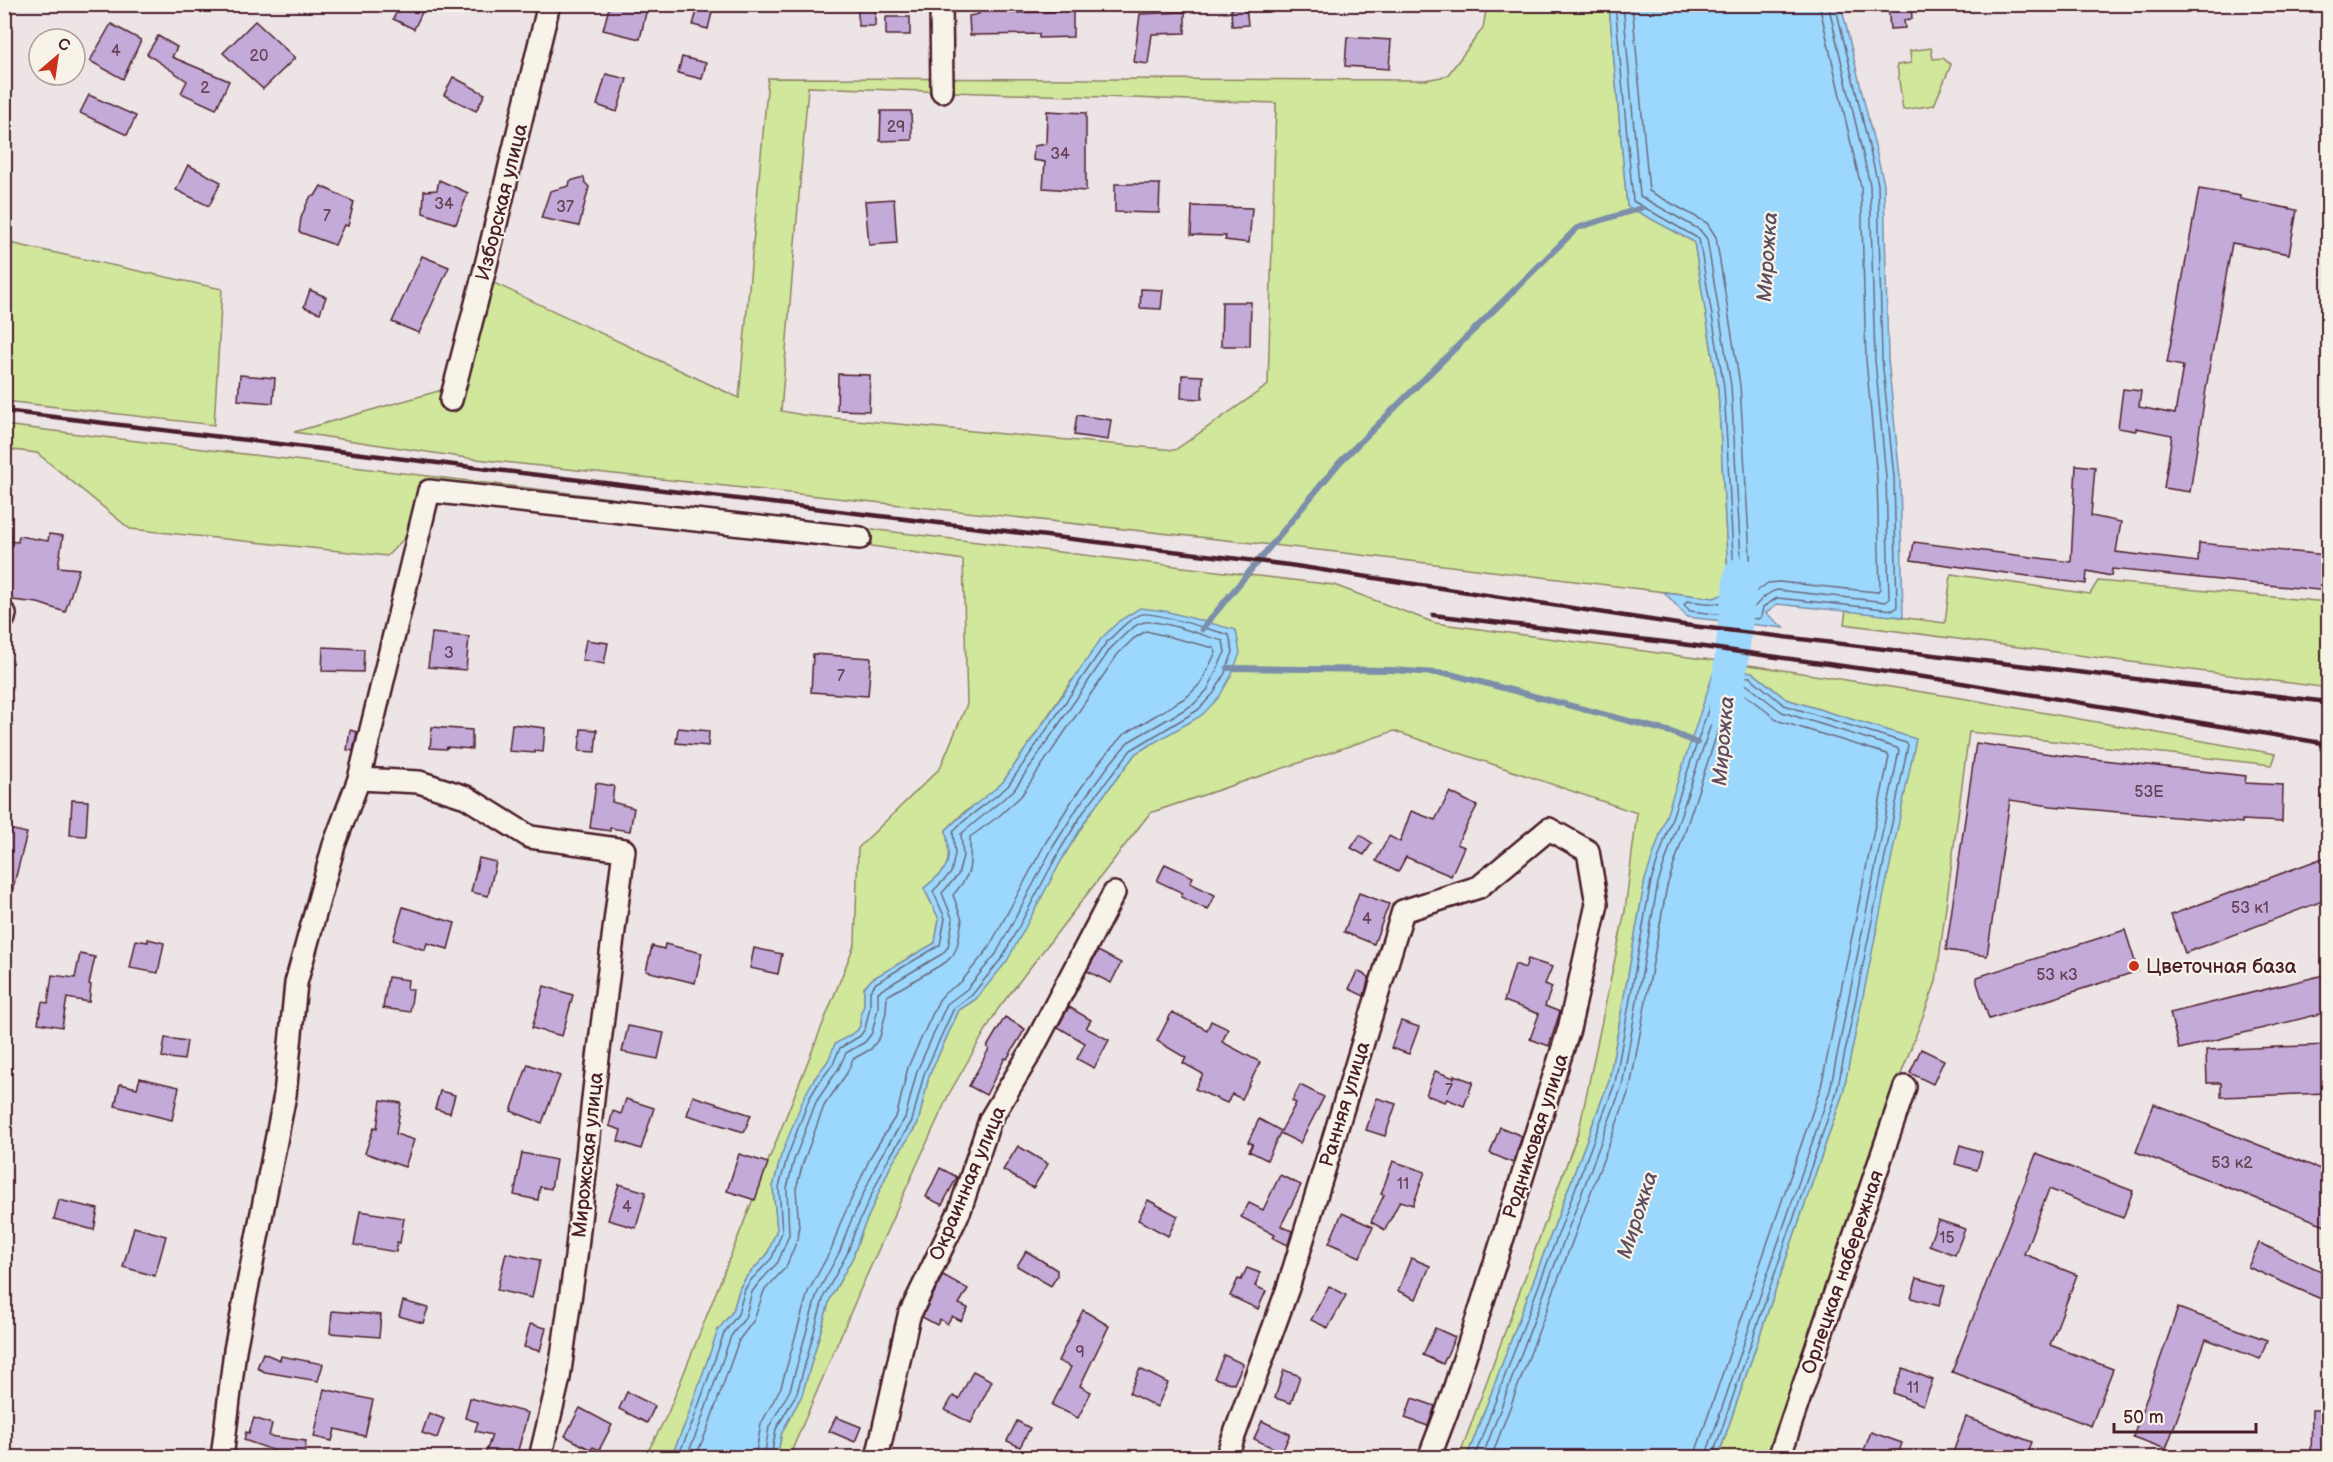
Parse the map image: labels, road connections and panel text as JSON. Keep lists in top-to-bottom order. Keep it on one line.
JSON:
{"streets":{"street":["Изборская улица","Ранняя улица","Родниковая улица","Мирожская улица","Окраинная улица","Орлецкая набережная"]},"crossings":[["Ранняя улица","Родниковая улица"]],"water":["Мирожка"],"places":["Цветочная база"],"house_numbers":["4","20","2","29","34","34","37","7","3","7","53Е","53 к1","4","53 к3","7","53 к2","11","4","15","9","11"],"scale_bar":"50 m","north":"top right"}
